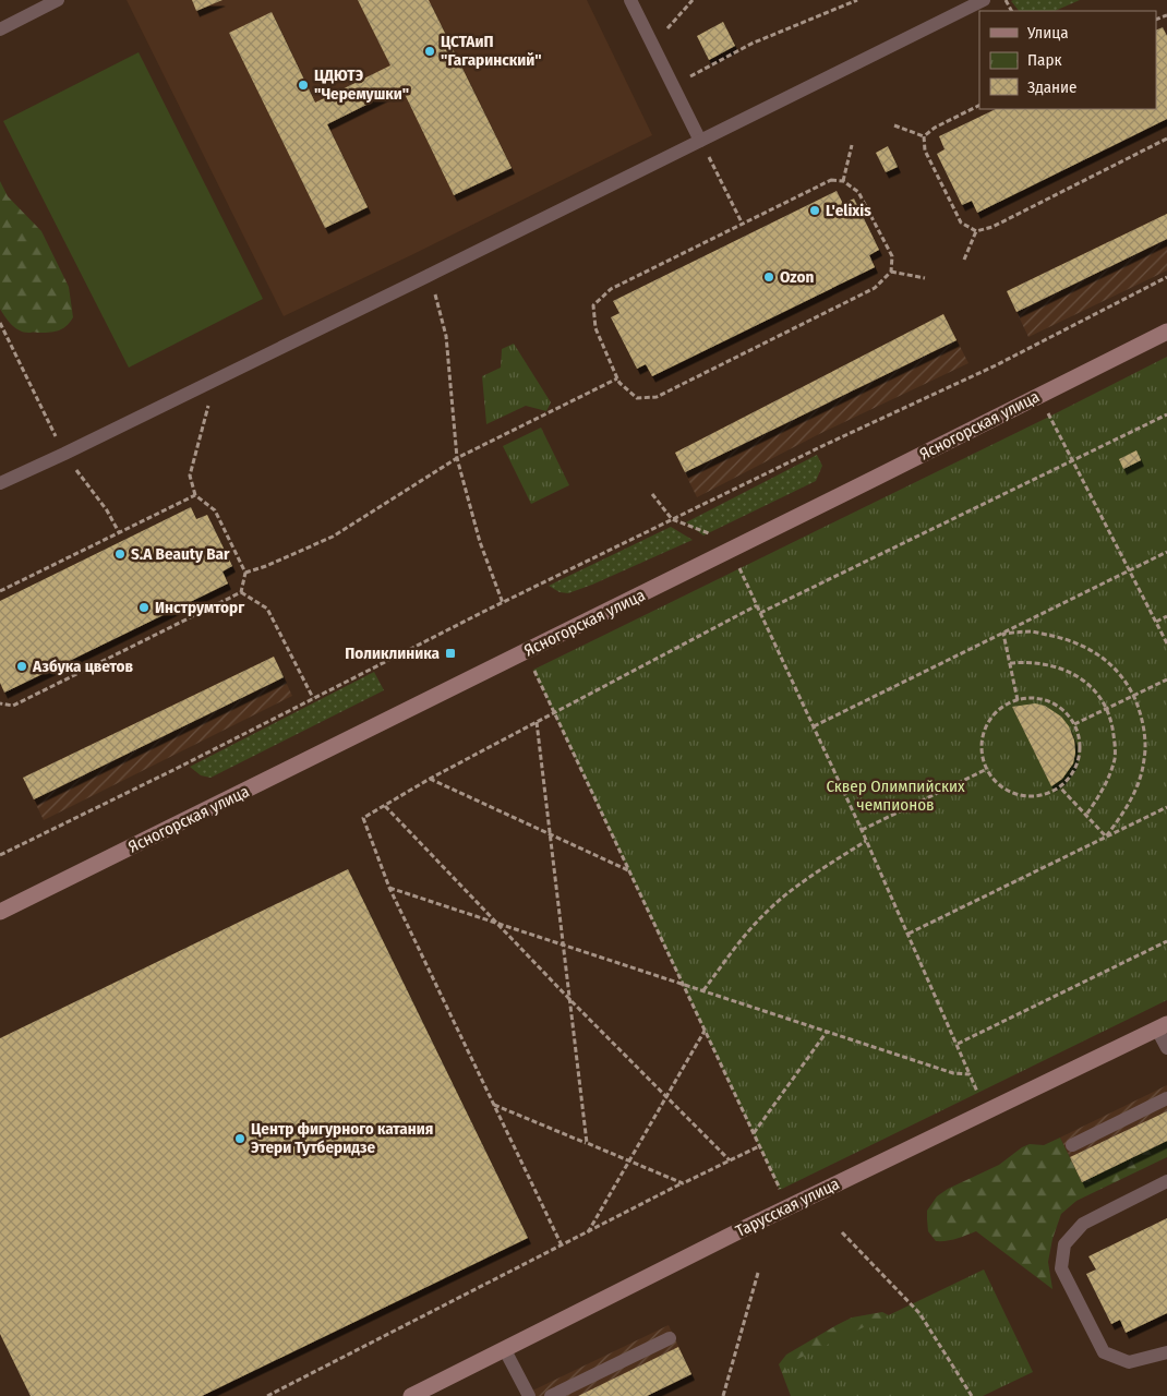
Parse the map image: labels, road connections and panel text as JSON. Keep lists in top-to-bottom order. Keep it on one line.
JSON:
{"streets":{"main road":["Ясногорская улица","Тарусская улица"]},"parks":["Сквер Олимпийских чемпионов"],"places":{"other":["ЦСТАиП \"Гагаринский\"","ЦДЮТЭ \"Черемушки\"","L'elixis","Ozon","S.A Beauty Bar","Инструмторг","Азбука цветов","Центр фигурного катания Этери Тутберидзе"],"transit":["Поликлиника"]},"legend":["Улица","Парк","Здание"]}
